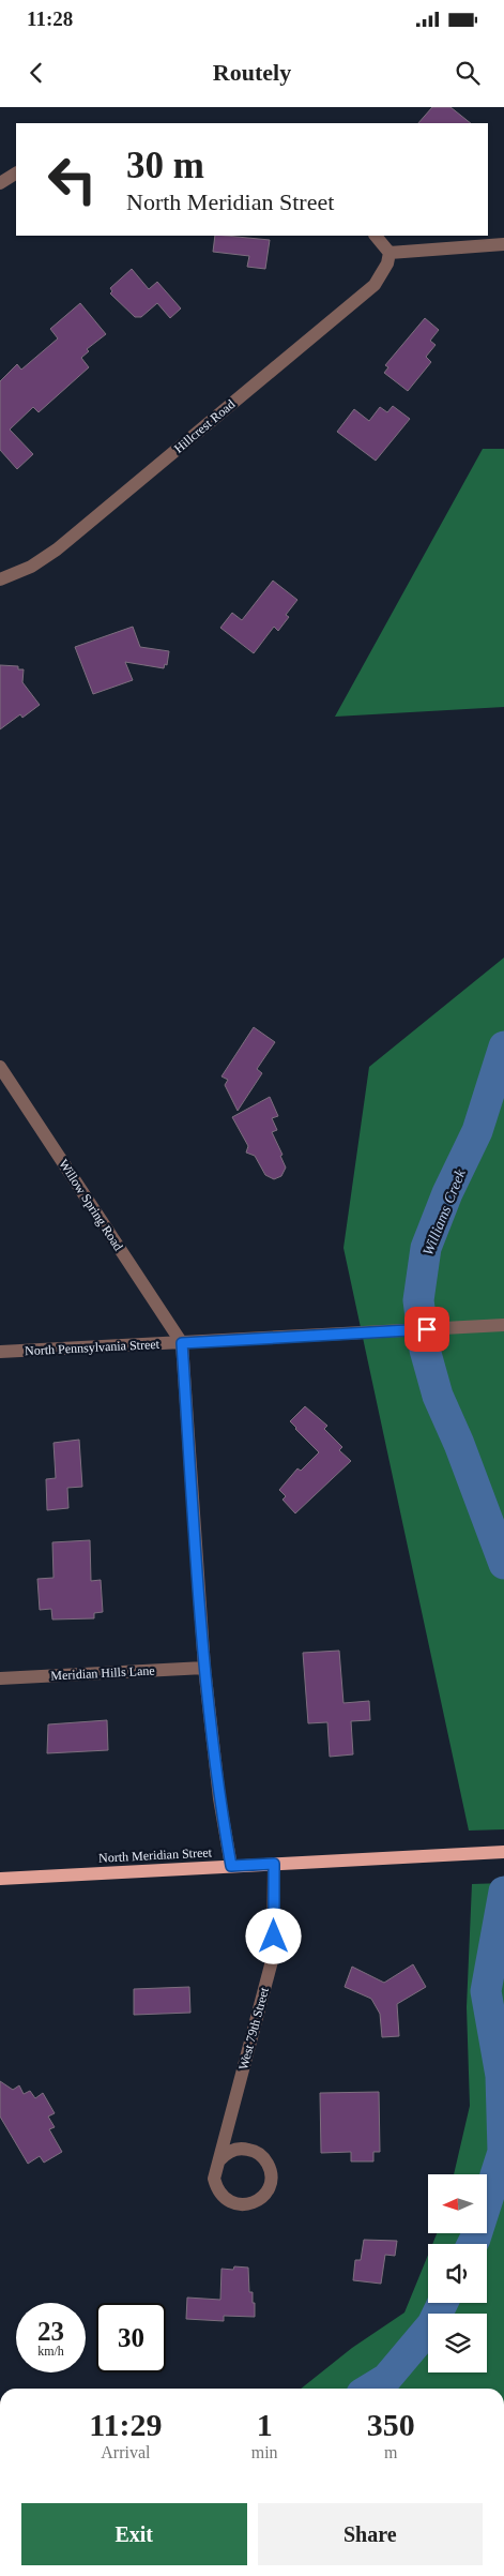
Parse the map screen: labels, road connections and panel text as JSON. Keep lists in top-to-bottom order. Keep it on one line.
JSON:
{"streets":{"main road":["North Meridian Street"],"street":["Hillcrest Road","Willow Spring Road","North Pennsylvania Street","Meridian Hills Lane","West 79th Street"]},"crossings":[["Willow Spring Road","North Pennsylvania Street"],["North Meridian Street","West 79th Street"]],"water":["Williams Creek"],"north":"left","page":{"status":"11:28","header":"Routely","turn":["30 m","North Meridian Street"],"speed":"23 km/h","limit":"30","eta":["11:29","Arrival","1","min","350","m"],"buttons":["Exit","Share"]}}
